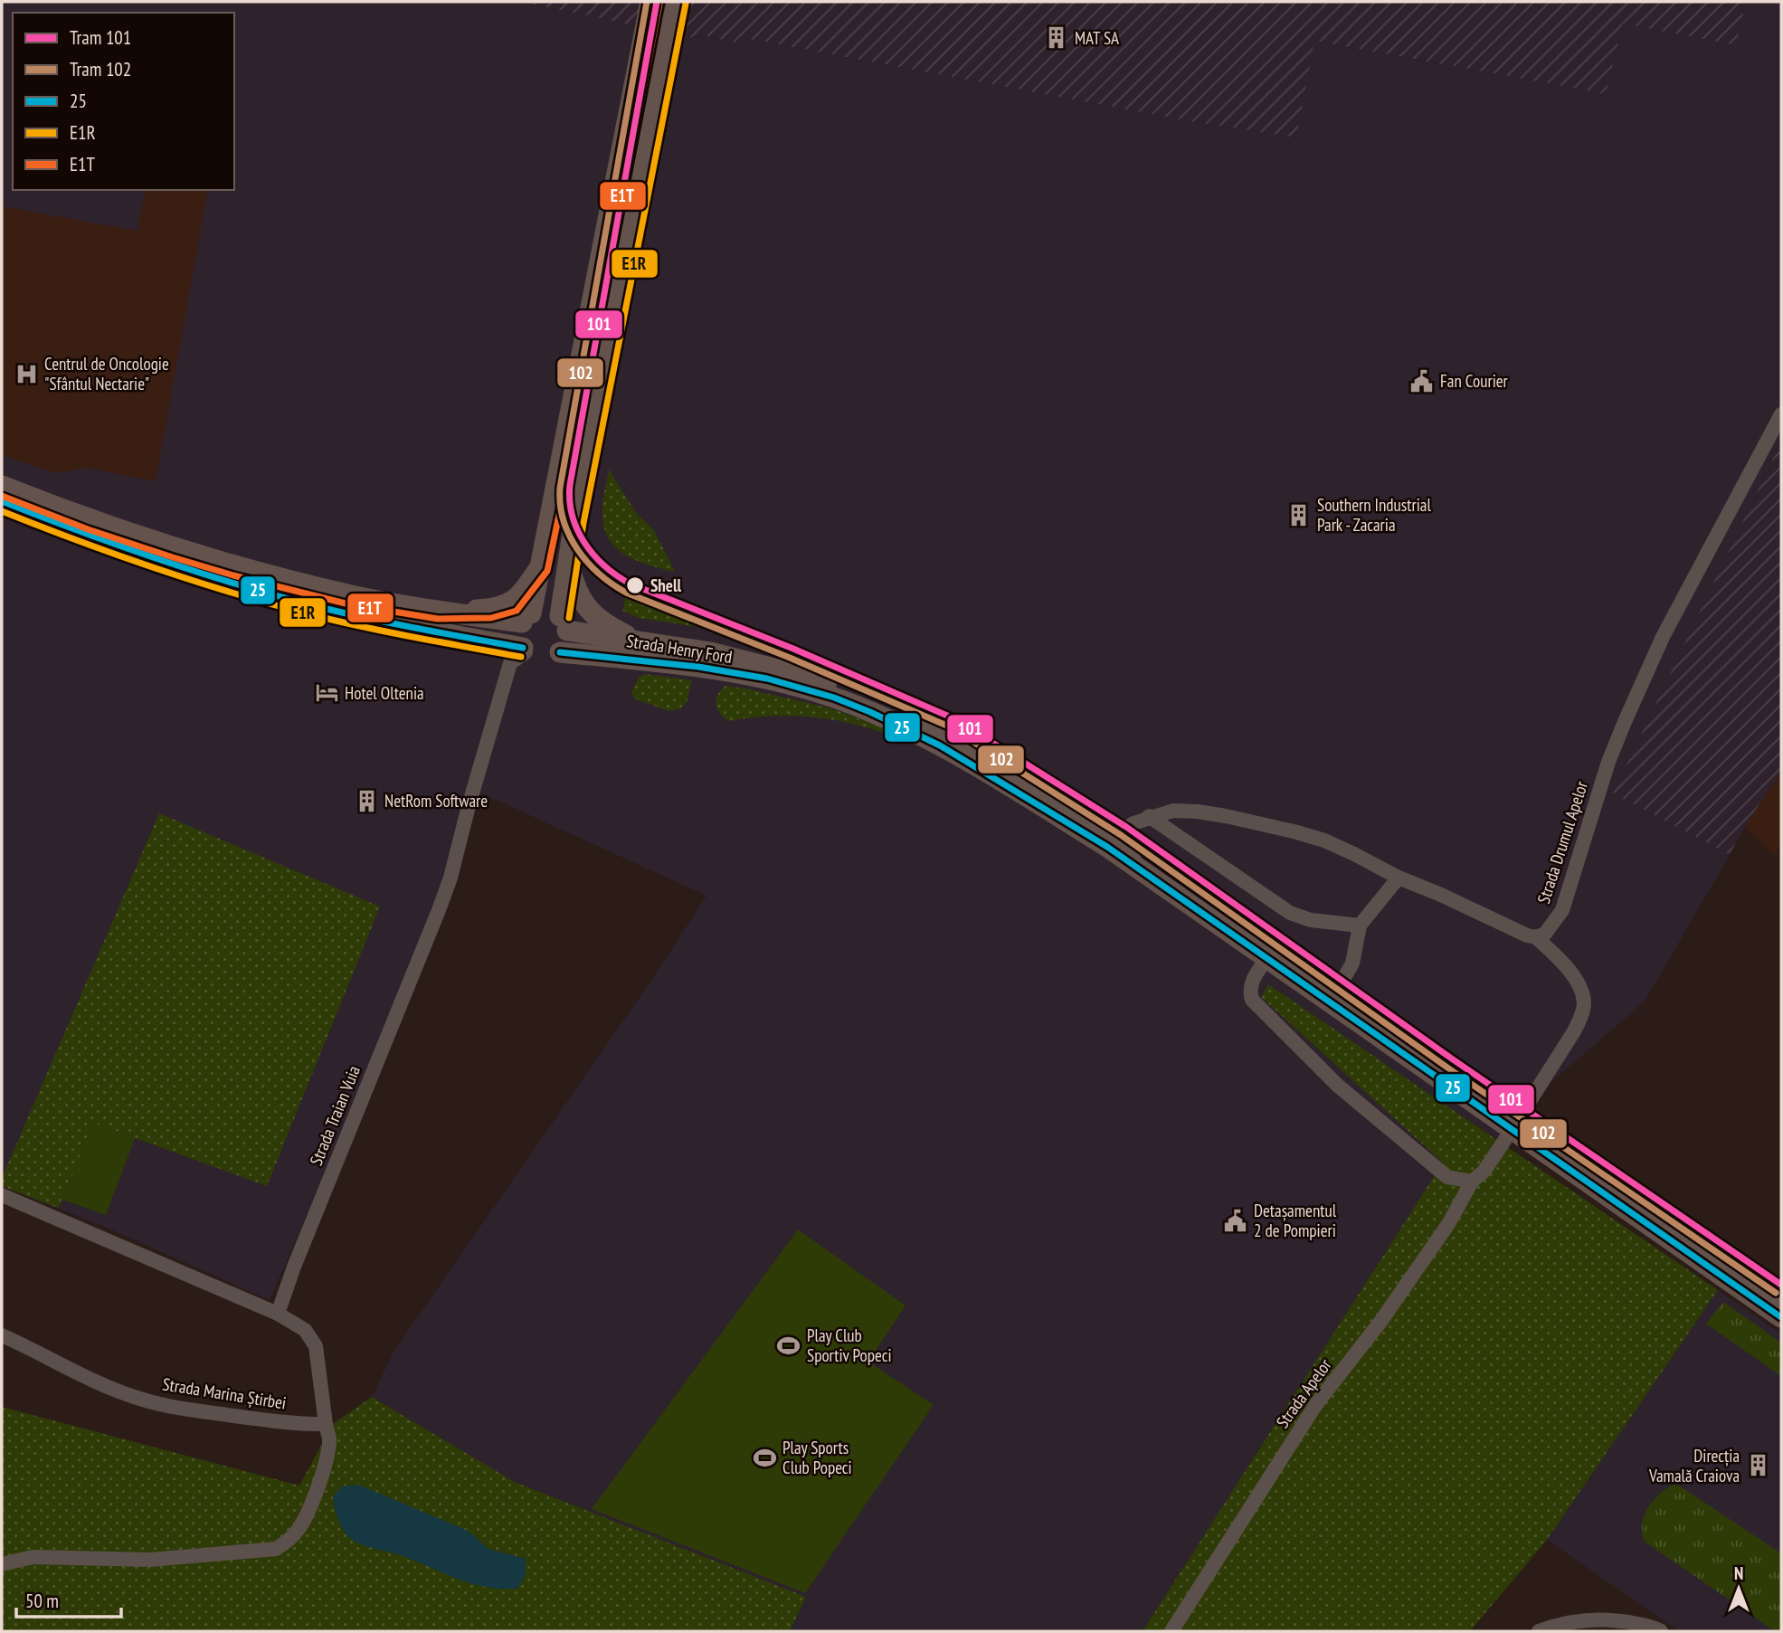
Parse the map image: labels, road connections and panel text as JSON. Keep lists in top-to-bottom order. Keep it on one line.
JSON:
{"streets":{"main road":["Strada Henry Ford"],"street":["Strada Drumul Apelor","Strada Traian Vuia","Strada Marina Știrbei","Strada Apelor"]},"crossings":[["Strada Henry Ford","Strada Traian Vuia"],["Strada Drumul Apelor","Strada Apelor"]],"places":{"building":["MAT SA","Southern Industrial Park - Zacaria","NetRom Software","Direcția Vamală Craiova"],"hospital":["Centrul de Oncologie \"Sfântul Nectarie\""],"public building":["Fan Courier","Detașamentul 2 de Pompieri"],"other":["Shell"],"hotel":["Hotel Oltenia"],"sports":["Play Club Sportiv Popeci","Play Sports Club Popeci"]},"lines":["tram line 101","tram line 102","transit line E1R","transit line E1T","transit line 25"],"legend":["Tram 101","Tram 102","25","E1R","E1T"],"scale_bar":"50 m","north":"top"}
